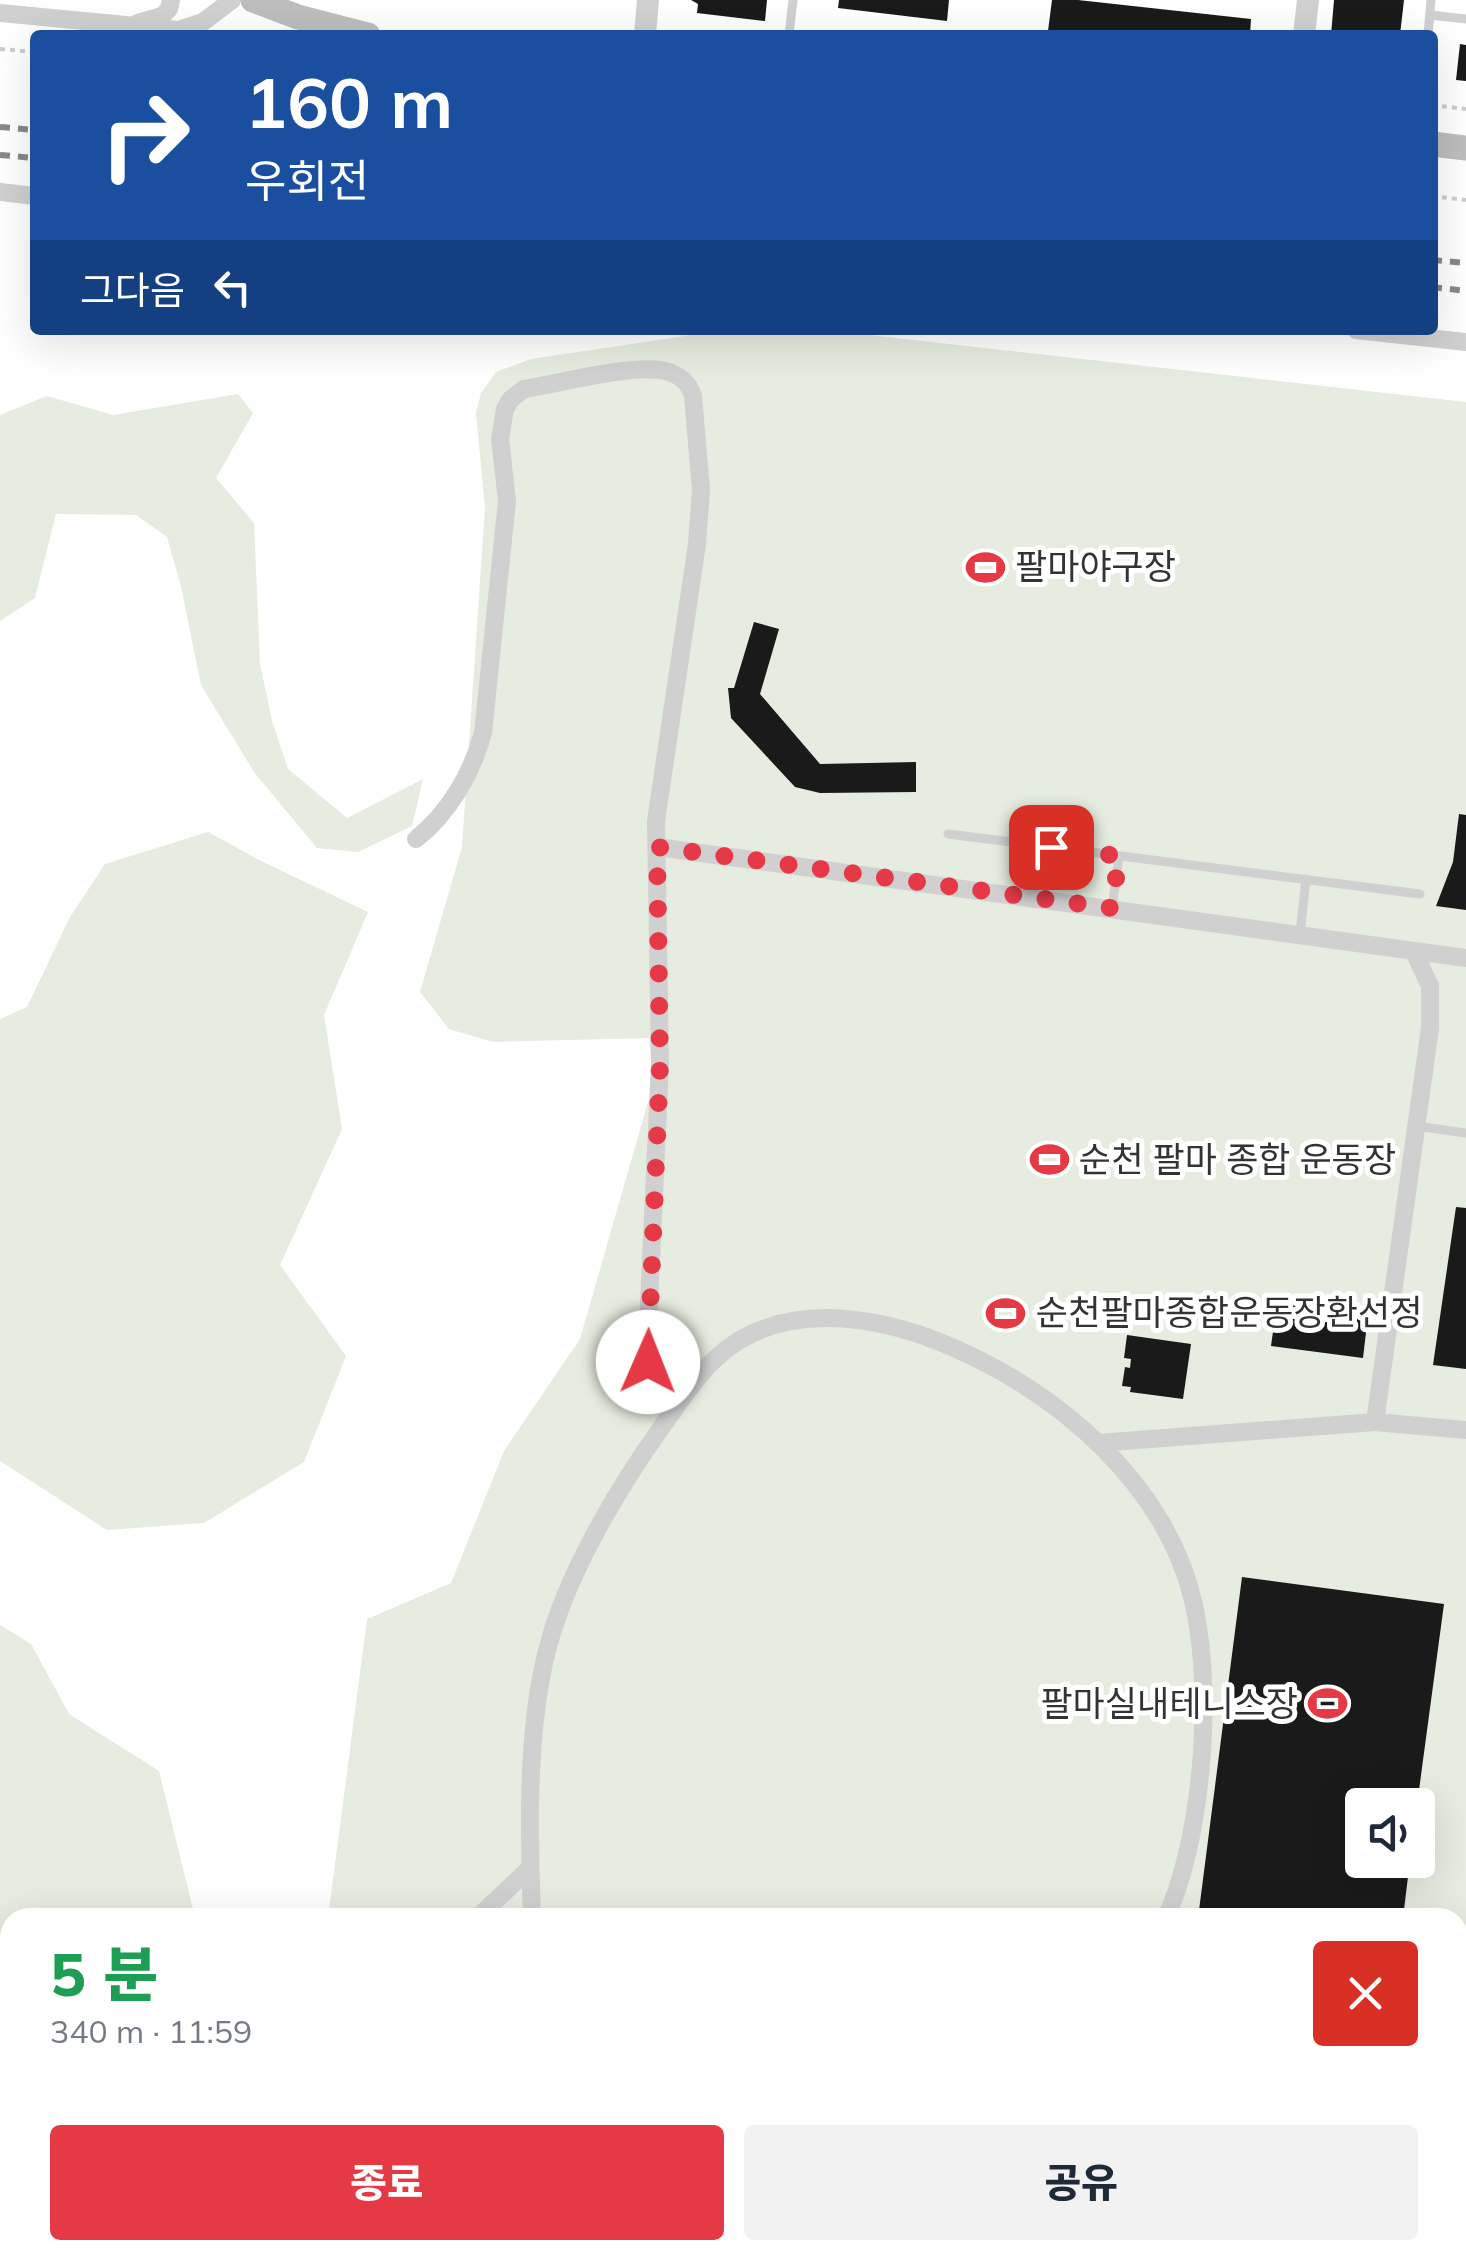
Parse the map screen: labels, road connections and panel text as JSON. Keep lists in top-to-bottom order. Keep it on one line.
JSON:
{"places":{"sports":["팔마야구장","순천 팔마 종합 운동장","순천팔마종합운동장환선정","팔마실내테니스장"]},"page":{"turn":["160 m","우회전"],"then":"그다음","heading":["5 분","340 m · 11:59"],"buttons":["종료","공유"]}}
